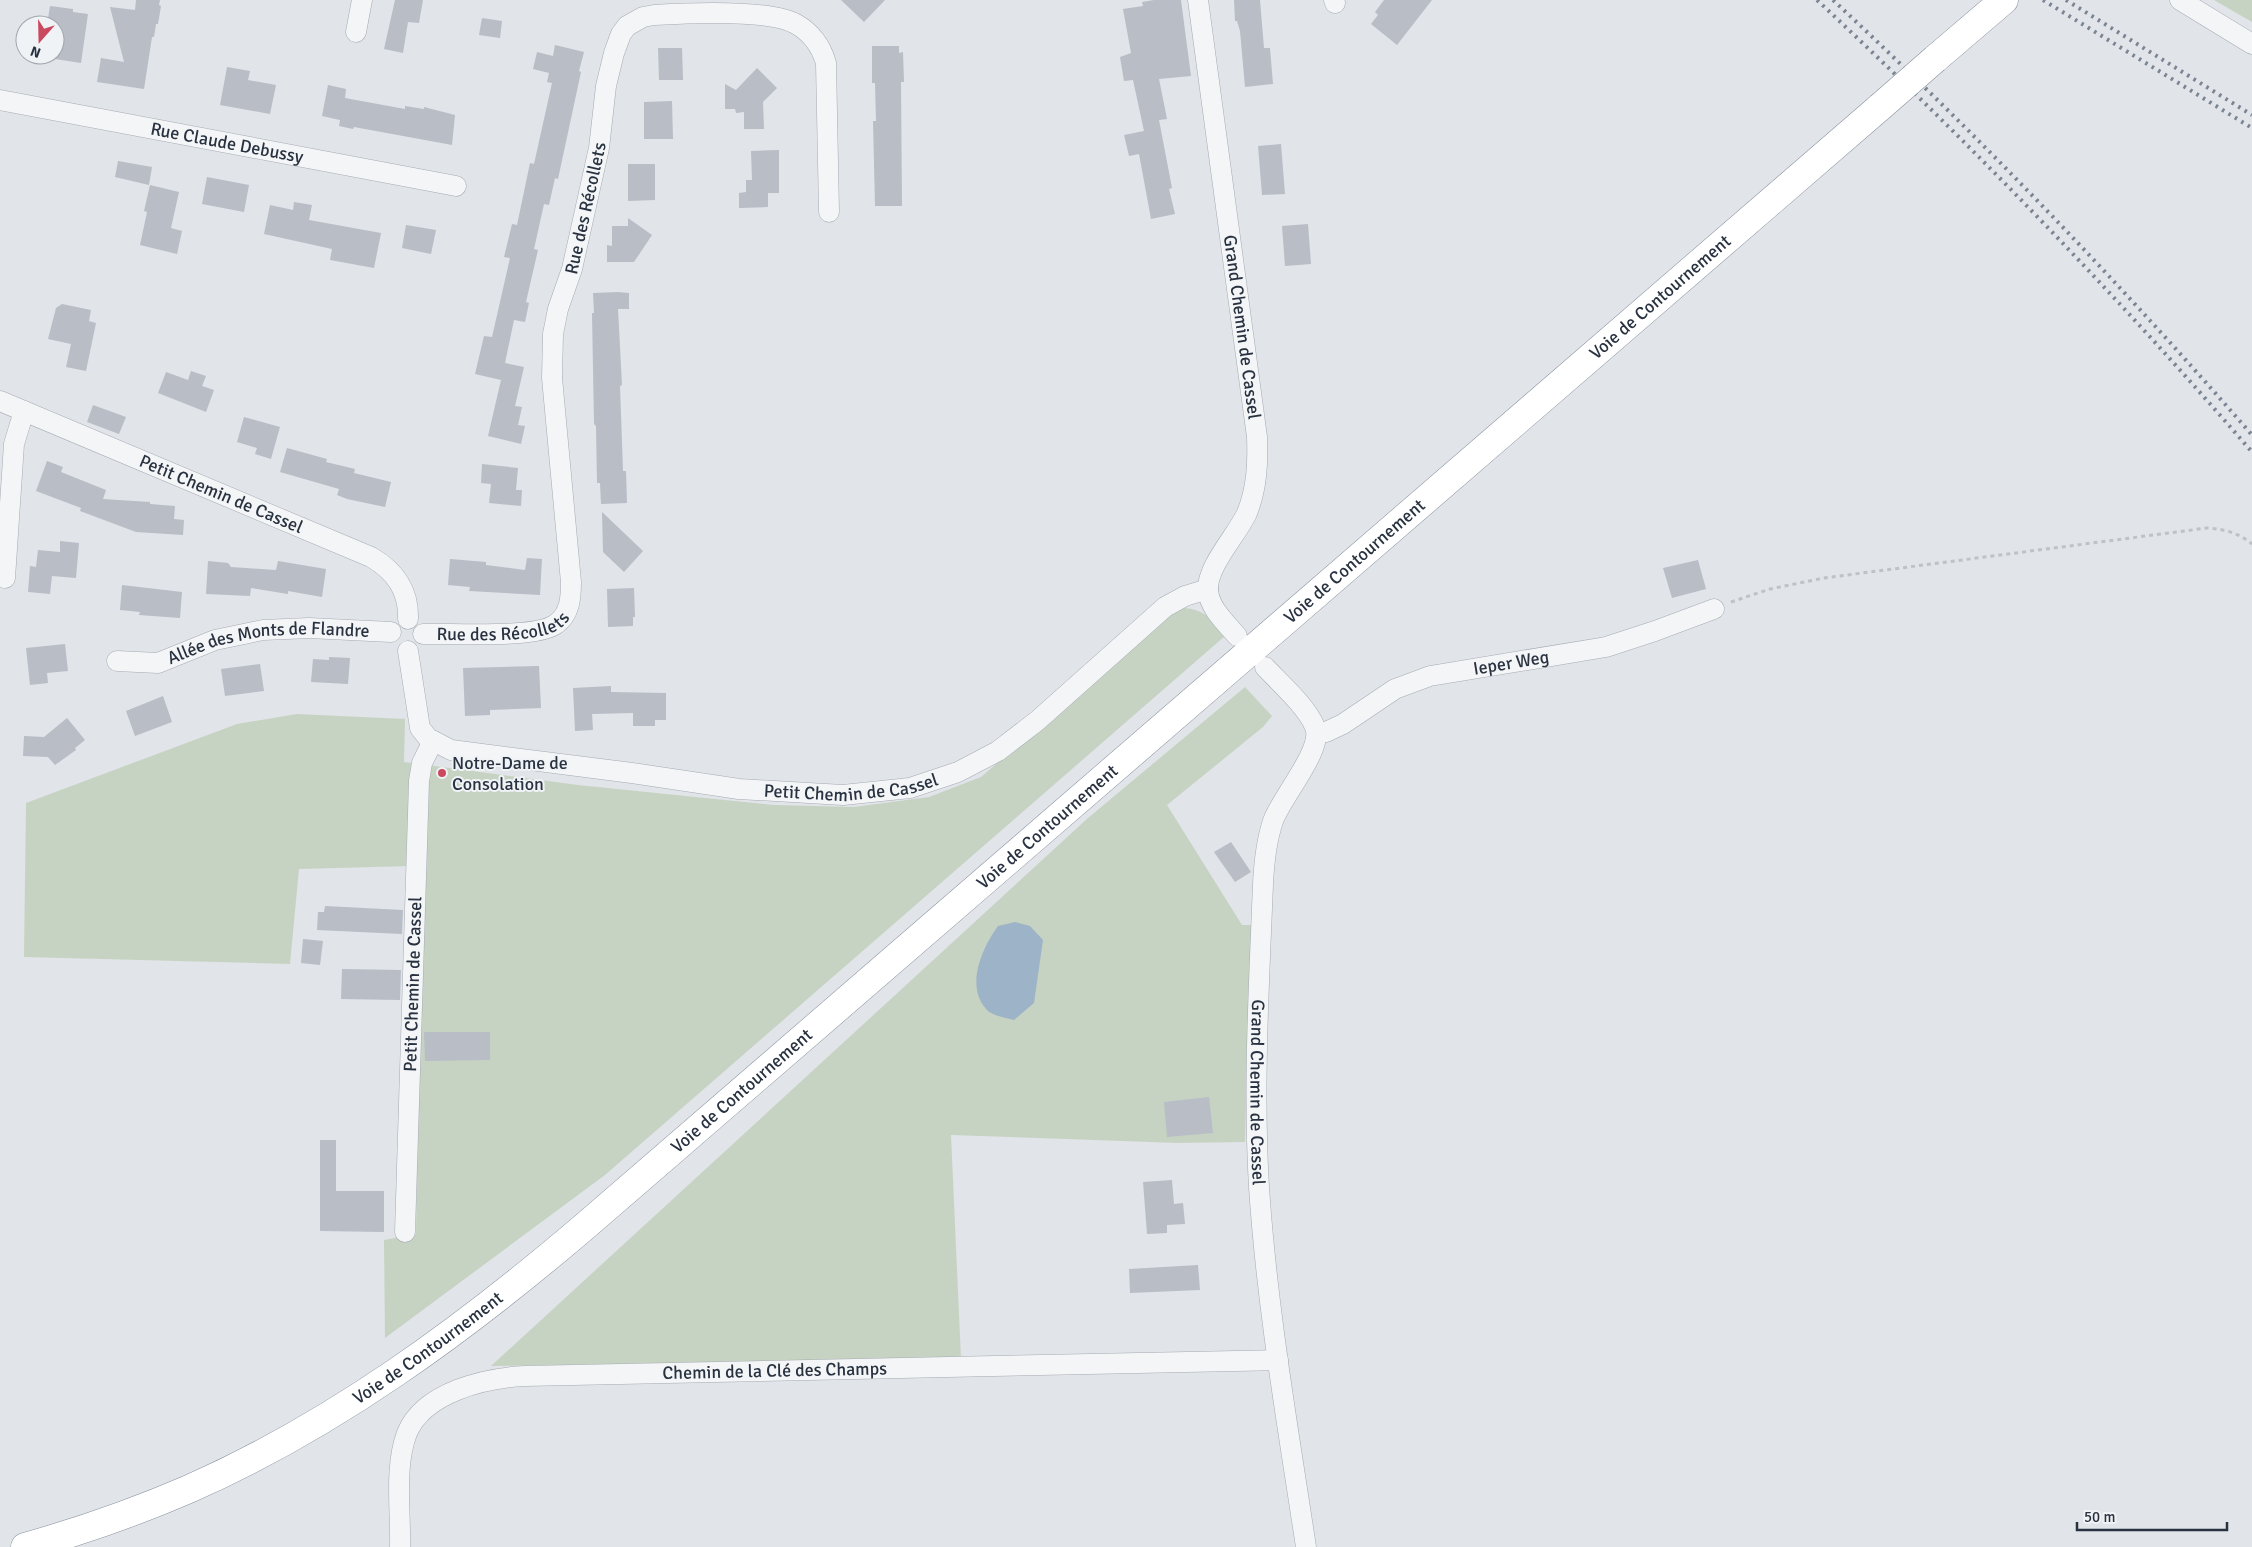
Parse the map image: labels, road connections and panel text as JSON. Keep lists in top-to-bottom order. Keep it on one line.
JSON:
{"streets":{"highway":["Voie de Contournement"],"street":["Rue Claude Debussy","Rue des Récollets","Grand Chemin de Cassel","Petit Chemin de Cassel","Allée des Monts de Flandre","Ieper Weg","Chemin de la Clé des Champs"]},"crossings":[["Rue des Récollets","Petit Chemin de Cassel"],["Rue des Récollets","Allée des Monts de Flandre"],["Grand Chemin de Cassel","Petit Chemin de Cassel"],["Grand Chemin de Cassel","Ieper Weg"],["Grand Chemin de Cassel","Chemin de la Clé des Champs"],["Petit Chemin de Cassel","Allée des Monts de Flandre"]],"places":["Notre-Dame de Consolation"],"scale_bar":"50 m","north":"bottom"}
